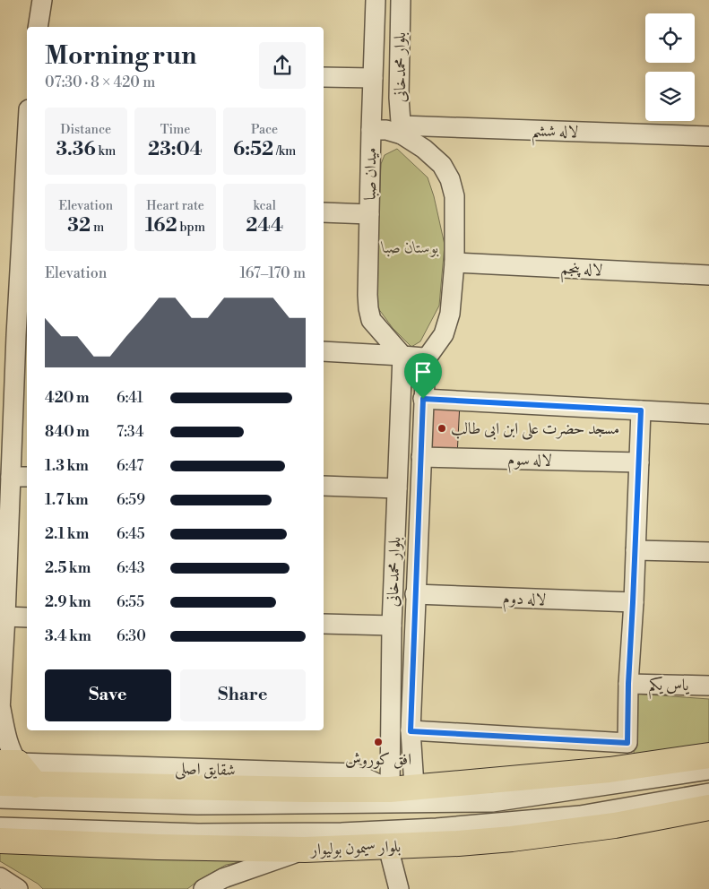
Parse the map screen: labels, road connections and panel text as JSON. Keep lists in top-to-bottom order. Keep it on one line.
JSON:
{"streets":{"main road":["بلوار سیمون بولیوار"],"street":["بلوار محمدخانی","لاله ششم","میدان صبا","لاله پنجم","لاله سوم","لاله دوم","یاس یکم","شقایق اصلی"]},"crossings":[["بلوار محمدخانی","لاله ششم"],["بلوار محمدخانی","میدان صبا"],["بلوار محمدخانی","لاله سوم"],["بلوار محمدخانی","لاله دوم"],["بلوار محمدخانی","شقایق اصلی"],["لاله ششم","میدان صبا"],["میدان صبا","لاله پنجم"]],"parks":["بوستان صبا"],"places":["مسجد حضرت علی ابن ابی طالب","افق کوروش"],"page":{"heading":["Morning run","07:30 · 8 × 420 m"],"stats":[["Distance","3.36 km"],["Time","23:04"],["Pace","6:52 /km"],["Elevation","32 m"],["Heart rate","162 bpm"],["kcal","244"]],"chart":["Elevation","167–170 m"],"list":[{"name":"420 m","note":"6:41"},{"name":"840 m","note":"7:34"},{"name":"1.3 km","note":"6:47"},{"name":"1.7 km","note":"6:59"},{"name":"2.1 km","note":"6:45"},{"name":"2.5 km","note":"6:43"},{"name":"2.9 km","note":"6:55"},{"name":"3.4 km","note":"6:30"}],"buttons":["Save","Share"]}}
